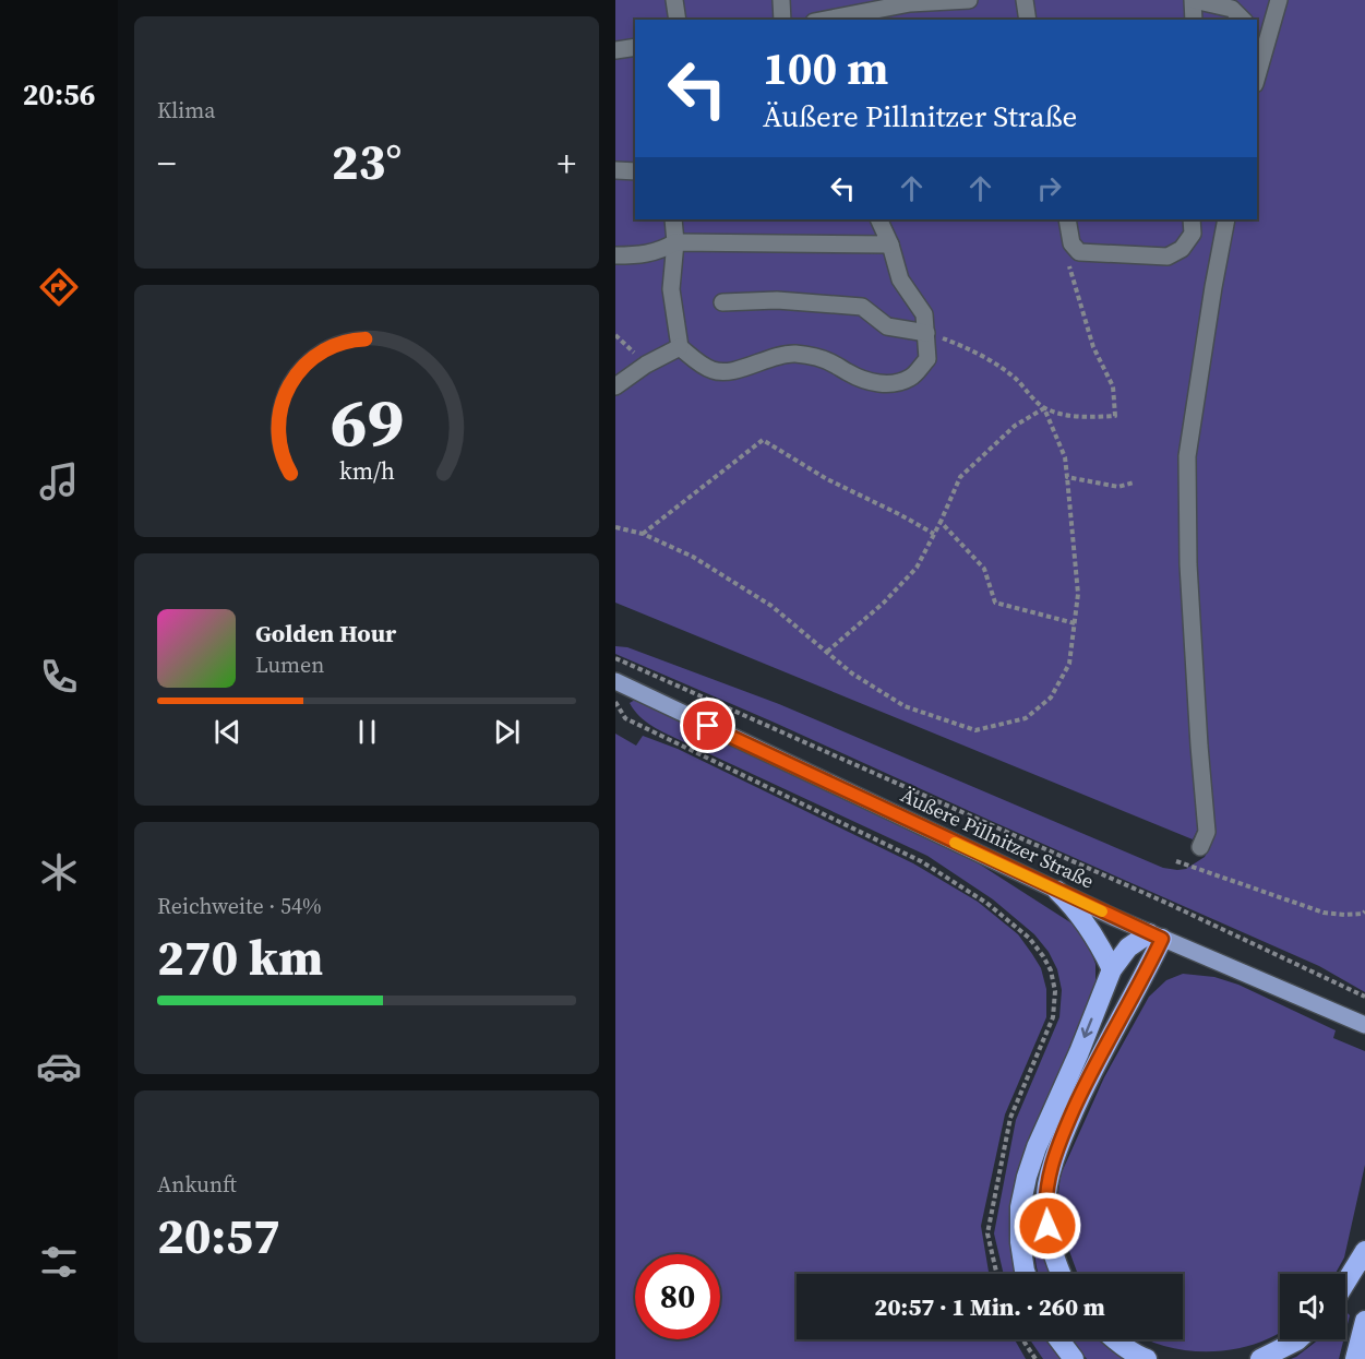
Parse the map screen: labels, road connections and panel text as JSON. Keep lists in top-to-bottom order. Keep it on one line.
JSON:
{"streets":{"main road":["Äußere Pillnitzer Straße"]},"page":{"tabs":"20:56","tile":["Klima",["Reichweite · 54%","270 km"],["Ankunft","20:57"]],"turn":["100 m","Äußere Pillnitzer Straße"],"heat":["−","23°","+"],"song":["Golden Hour","Lumen"],"limit":"80","trip":"20:57 · 1 Min. · 260 m","gauge":["69","km/h"]}}
